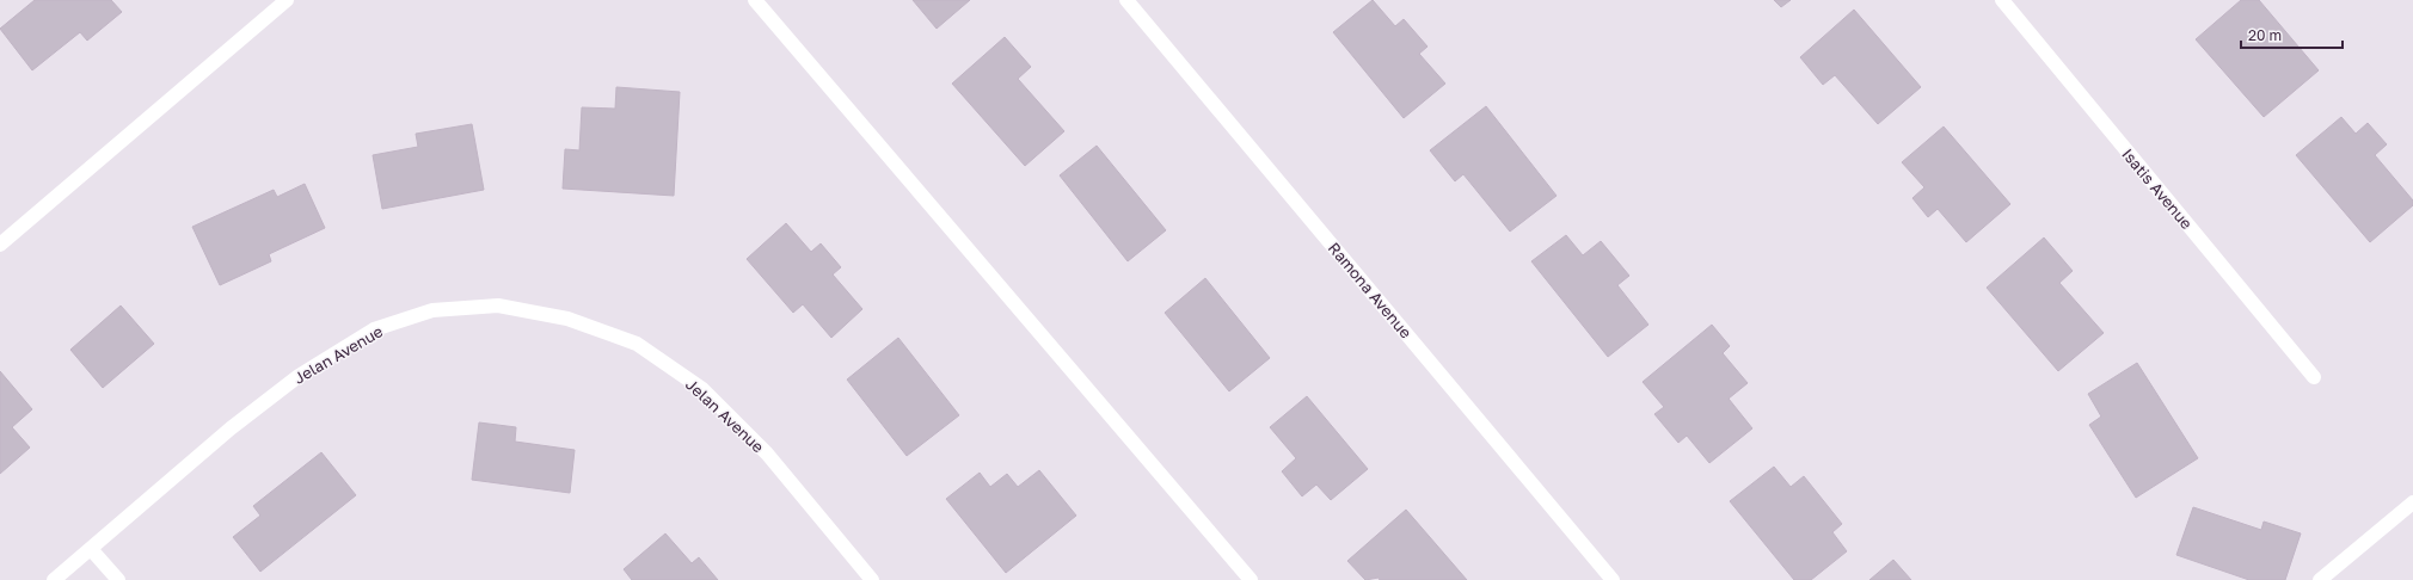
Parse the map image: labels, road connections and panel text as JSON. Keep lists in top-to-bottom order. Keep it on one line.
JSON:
{"streets":{"street":["Isatis Avenue","Ramona Avenue","Jelan Avenue"]},"scale_bar":"20 m"}
